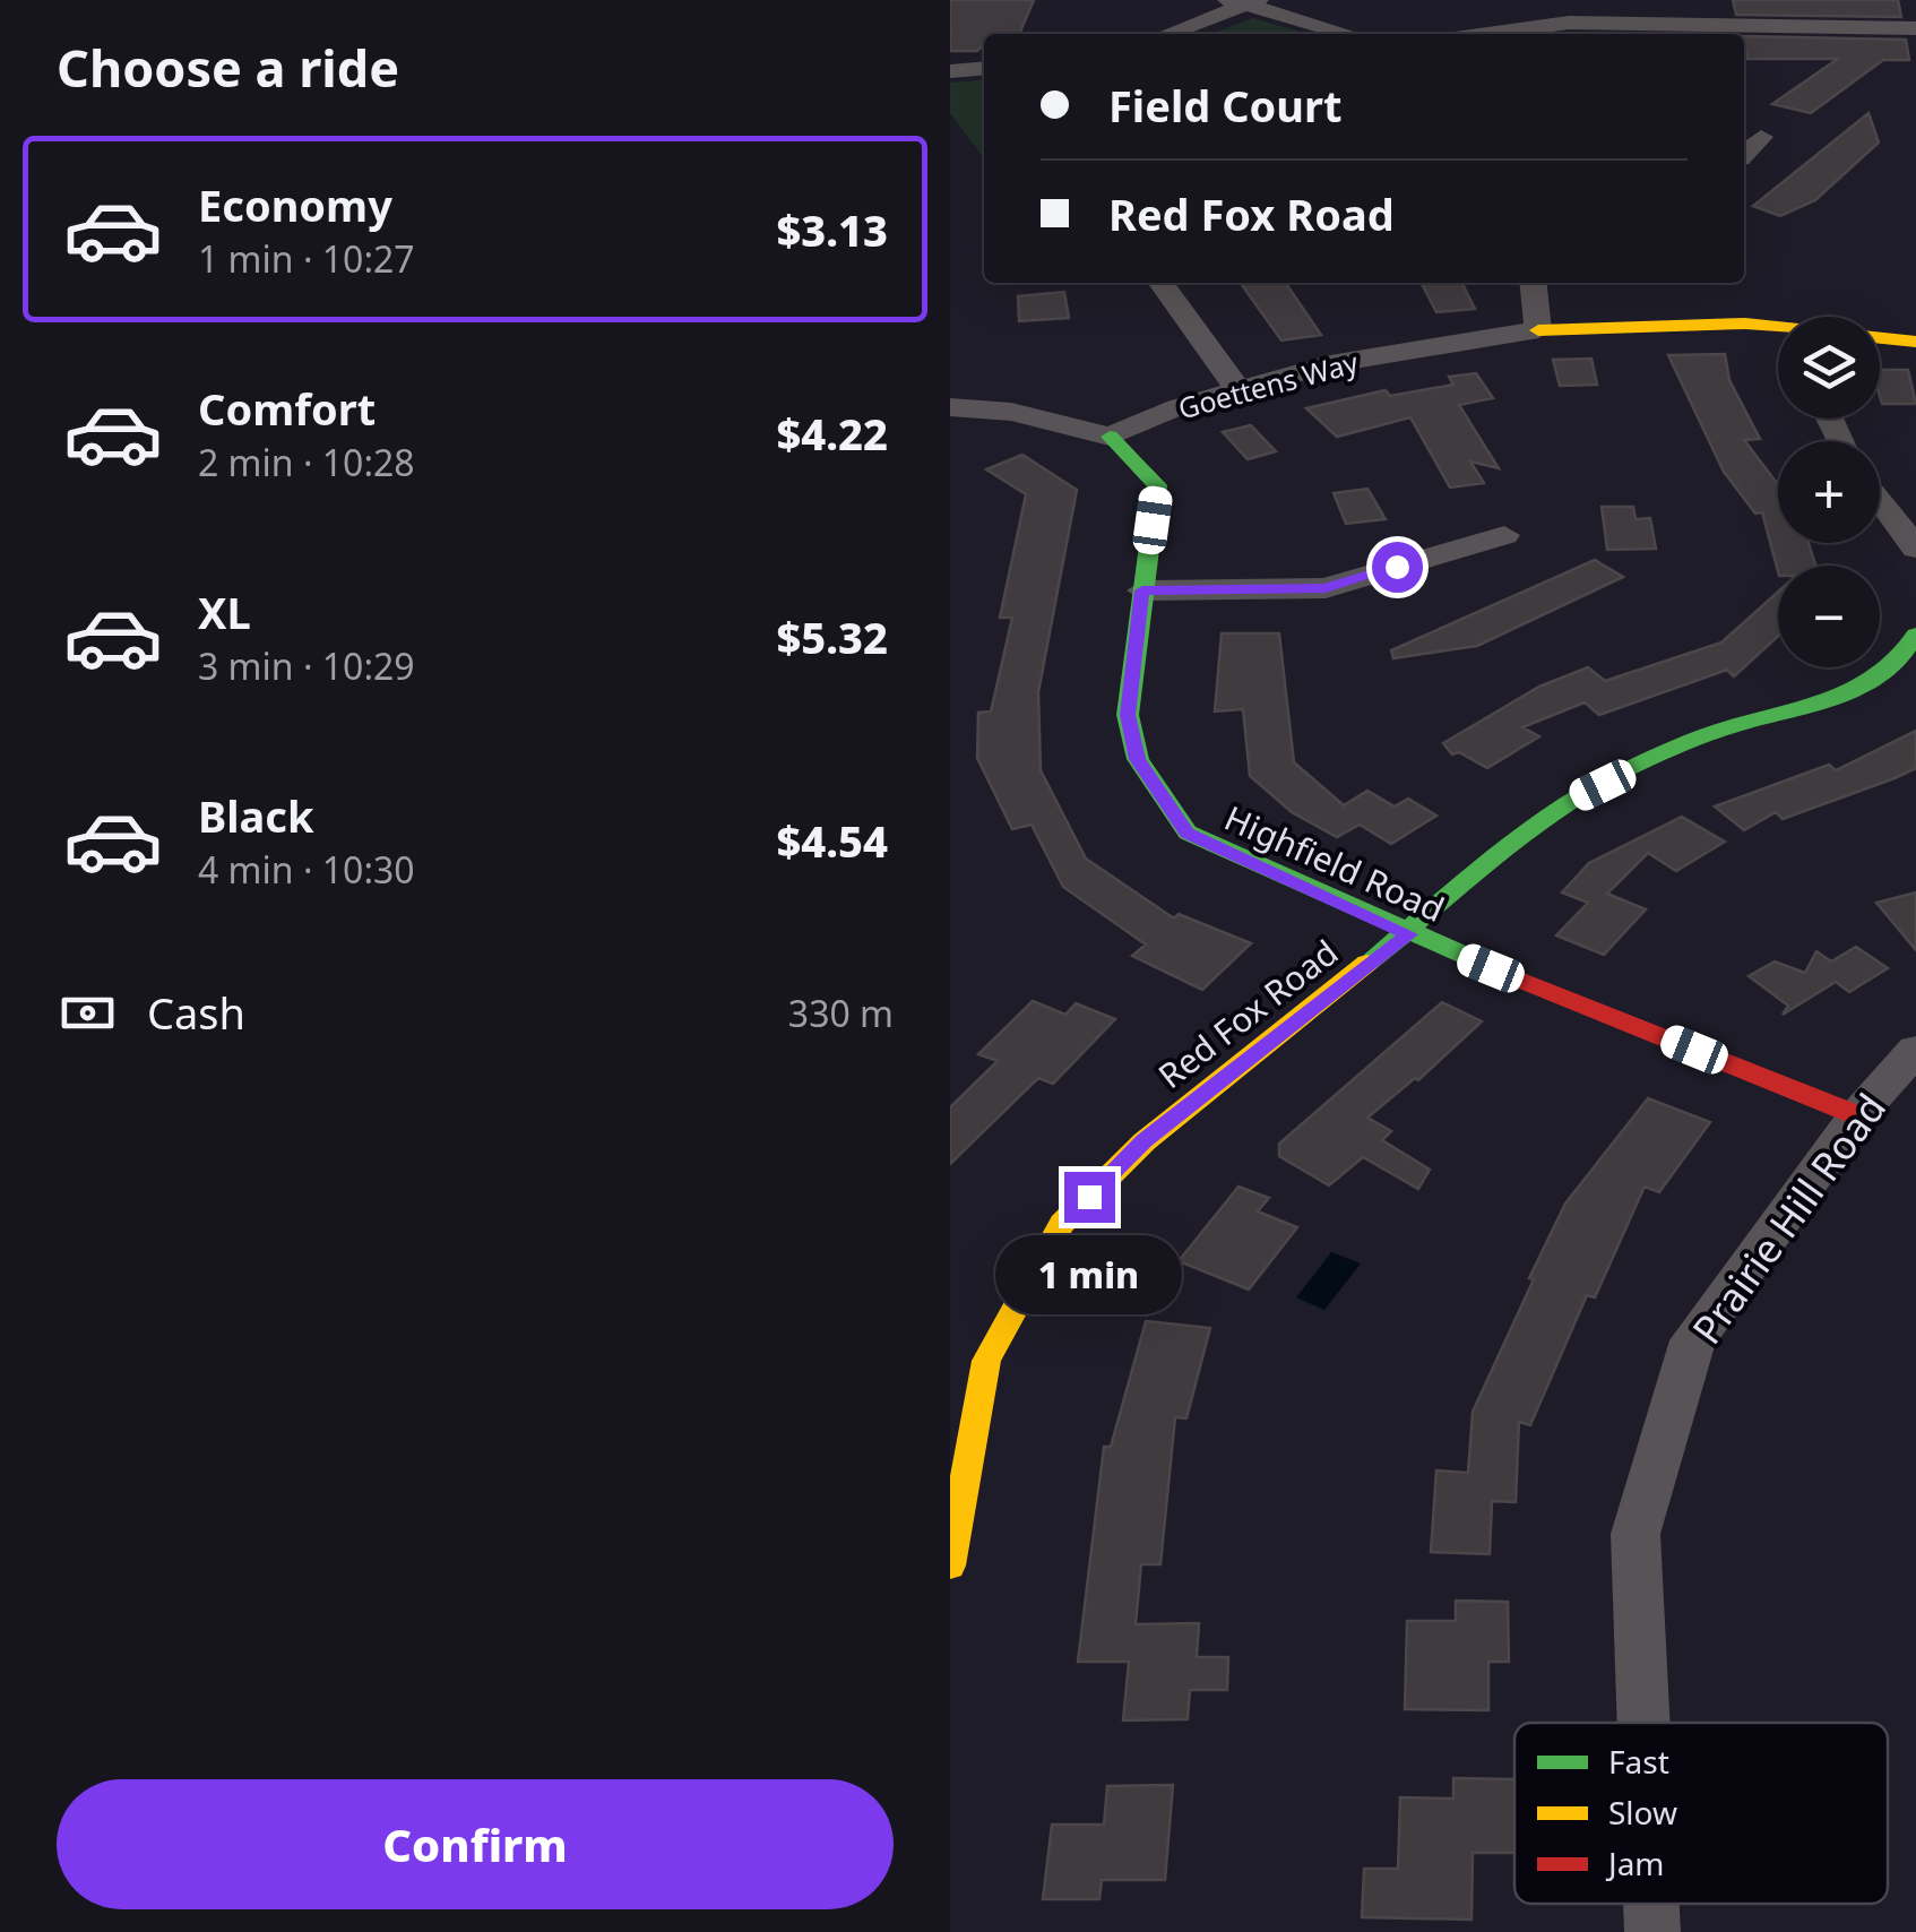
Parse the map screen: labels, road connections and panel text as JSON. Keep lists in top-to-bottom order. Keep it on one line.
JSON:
{"streets":{"street":["Goettens Way","Highfield Road","Red Fox Road","Prairie Hill Road"]},"crossings":[["Goettens Way","Highfield Road"],["Highfield Road","Red Fox Road"],["Highfield Road","Prairie Hill Road"]],"legend":["Fast","Slow","Jam"],"page":{"heading":"Choose a ride","banner":["Field Court","Red Fox Road"],"list":[{"name":"Economy","note":"1 min · 10:27","value":"$3.13"},{"name":"Comfort","note":"2 min · 10:28","value":"$4.22"},{"name":"XL","note":"3 min · 10:29","value":"$5.32"},{"name":"Black","note":"4 min · 10:30","value":"$4.54"}],"map_buttons":["+","−"],"pay":["Cash","330 m"],"bubble":"1 min","buttons":"Confirm"}}
